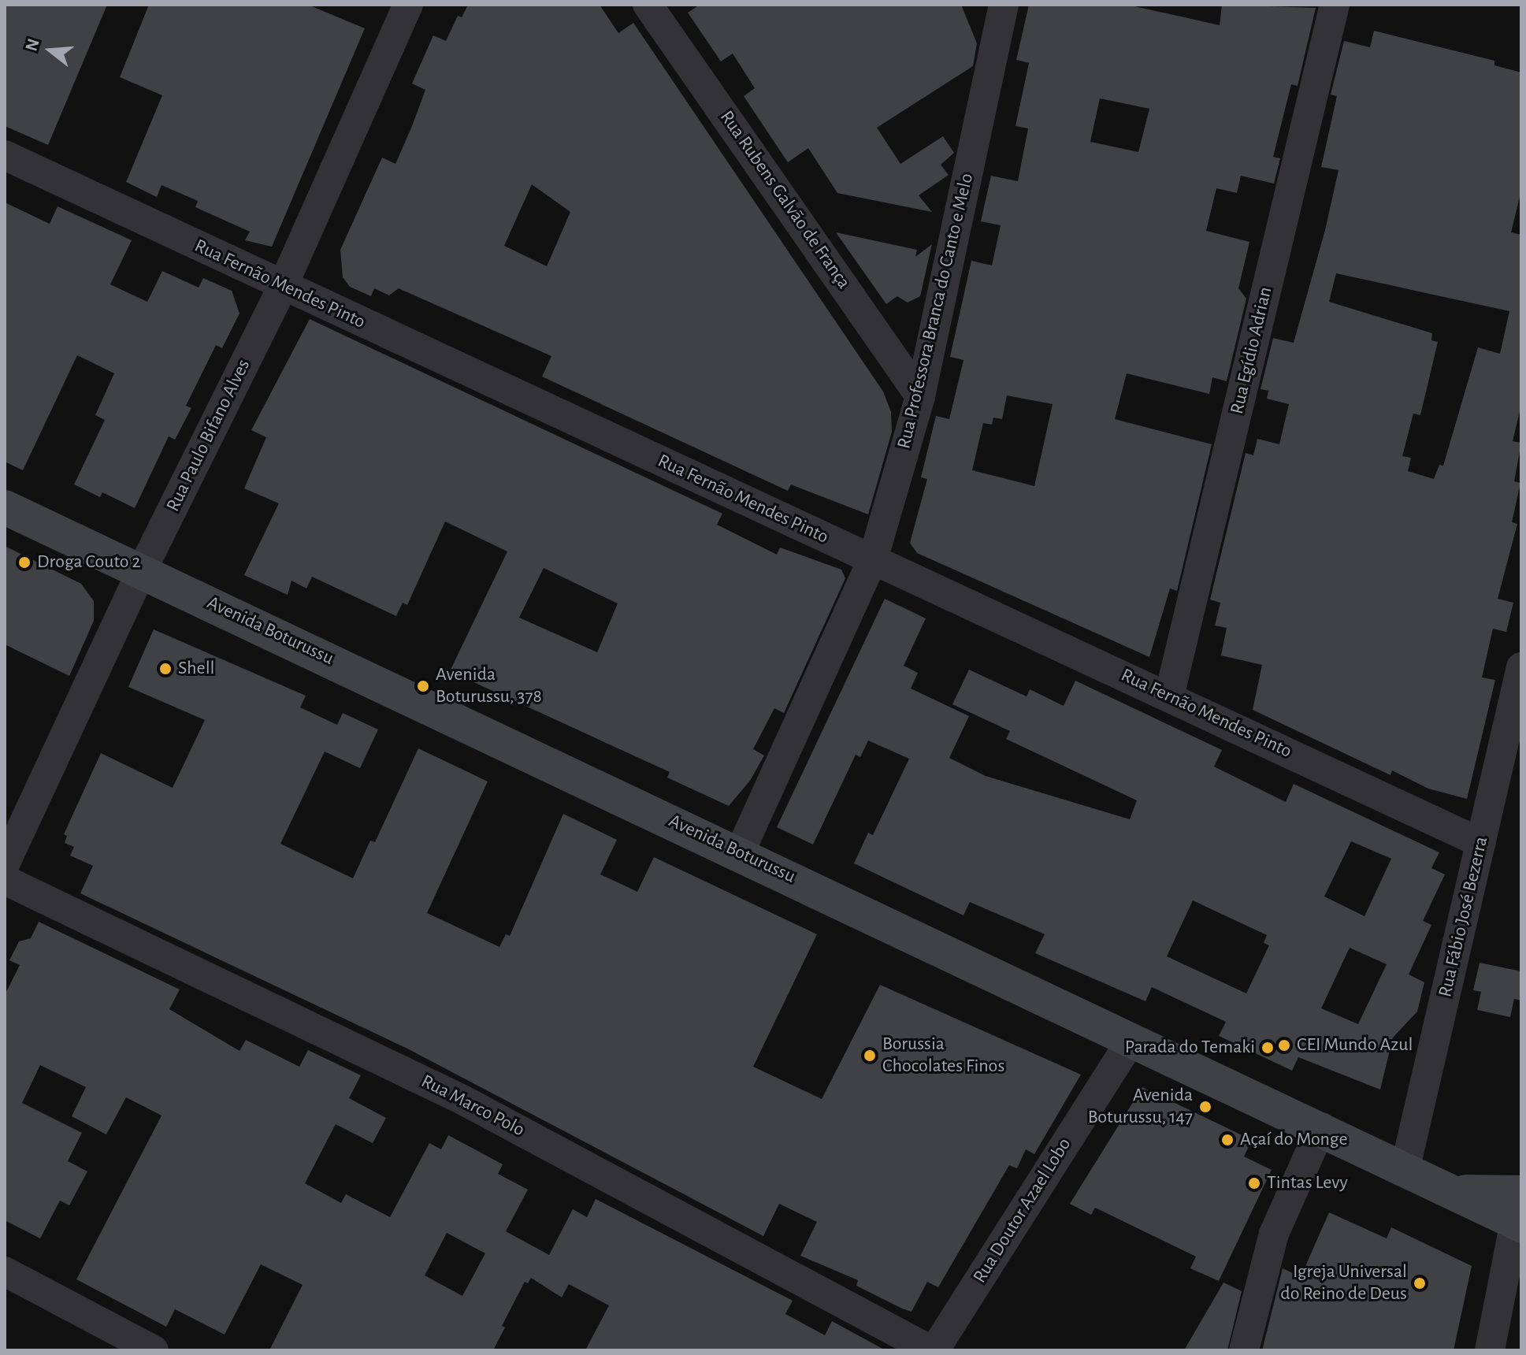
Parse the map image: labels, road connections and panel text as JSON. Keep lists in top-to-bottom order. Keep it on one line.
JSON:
{"streets":{"main road":["Avenida Boturussu"],"street":["Rua Rubens Galvão de França","Rua Fernão Mendes Pinto","Rua Professora Branca do Canto e Melo","Rua Egídio Adrian","Rua Paulo Bifano Alves","Rua Fábio José Bezerra","Rua Marco Polo","Rua Doutor Azael Lobo"]},"crossings":[["Rua Rubens Galvão de França","Rua Professora Branca do Canto e Melo"],["Rua Fernão Mendes Pinto","Rua Professora Branca do Canto e Melo"],["Rua Fernão Mendes Pinto","Rua Egídio Adrian"],["Rua Fernão Mendes Pinto","Rua Paulo Bifano Alves"],["Rua Fernão Mendes Pinto","Rua Fábio José Bezerra"],["Rua Professora Branca do Canto e Melo","Avenida Boturussu"],["Rua Paulo Bifano Alves","Avenida Boturussu"],["Avenida Boturussu","Rua Fábio José Bezerra"],["Avenida Boturussu","Rua Doutor Azael Lobo"],["Rua Marco Polo","Rua Doutor Azael Lobo"]],"places":["Droga Couto 2","Shell","Avenida Boturussu, 378","CEI Mundo Azul","Parada do Temaki","Borussia Chocolates Finos","Avenida Boturussu, 147","Açaí do Monge","Tintas Levy","Igreja Universal do Reino de Deus"],"north":"left"}
